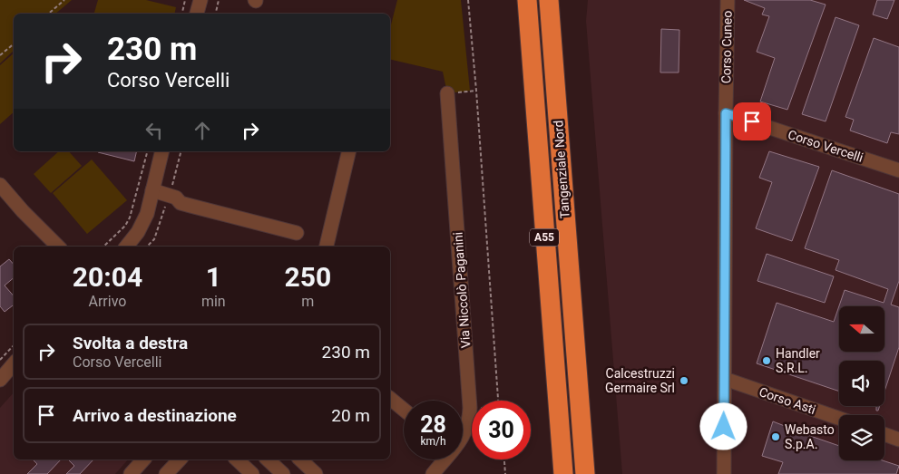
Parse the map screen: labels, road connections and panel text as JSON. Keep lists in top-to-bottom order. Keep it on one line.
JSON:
{"streets":{"highway":["Tangenziale Nord","A55"],"street":["Corso Cuneo","Corso Vercelli","Via Niccolò Paganini","Corso Asti"]},"crossings":[["Corso Cuneo","Corso Vercelli"],["Corso Cuneo","Corso Asti"]],"places":["Handler S.R.L.","Calcestruzzi Germaire Srl","Webasto S.p.A."],"north":"left","page":{"turn":["230 m","Corso Vercelli"],"eta":["20:04","Arrivo","1","min","250","m"],"list":[{"name":"Svolta a destra","note":"Corso Vercelli","value":"230 m"},{"name":"Arrivo a destinazione","value":"20 m"}],"speed":"28 km/h","limit":"30"}}
